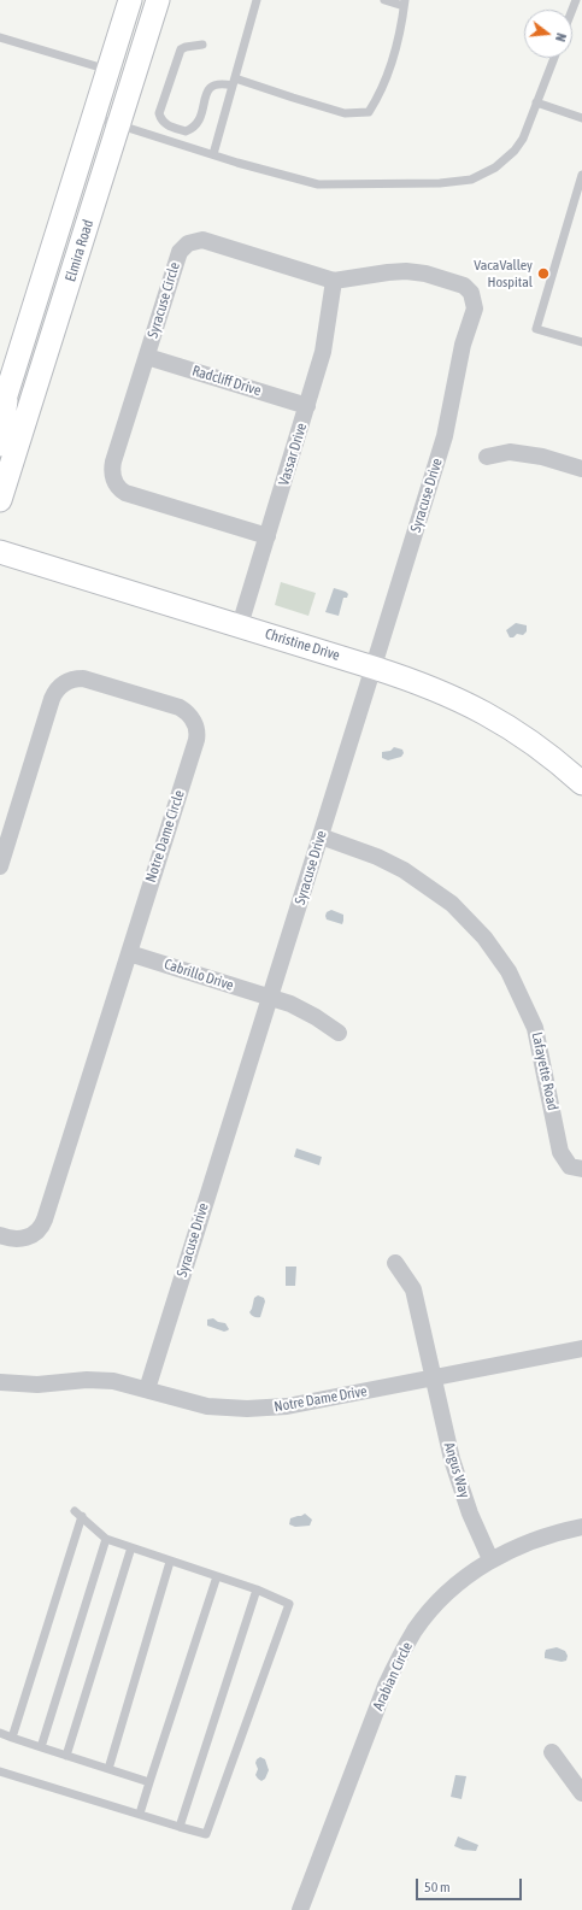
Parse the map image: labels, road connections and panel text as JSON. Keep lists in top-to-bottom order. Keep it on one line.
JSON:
{"streets":{"main road":["Elmira Road","Christine Drive"],"street":["Syracuse Circle","Radcliff Drive","Vassar Drive","Syracuse Drive","Notre Dame Circle","Cabrillo Drive","Lafayette Road","Notre Dame Drive","Angus Way","Arabian Circle"]},"crossings":[["Syracuse Circle","Radcliff Drive"],["Syracuse Circle","Vassar Drive"],["Syracuse Circle","Syracuse Drive"],["Radcliff Drive","Vassar Drive"],["Vassar Drive","Christine Drive"],["Syracuse Drive","Christine Drive"],["Syracuse Drive","Cabrillo Drive"],["Syracuse Drive","Lafayette Road"],["Syracuse Drive","Notre Dame Drive"],["Notre Dame Circle","Cabrillo Drive"],["Notre Dame Drive","Angus Way"],["Angus Way","Arabian Circle"]],"places":["VacaValley Hospital"],"scale_bar":"50 m","north":"right"}
